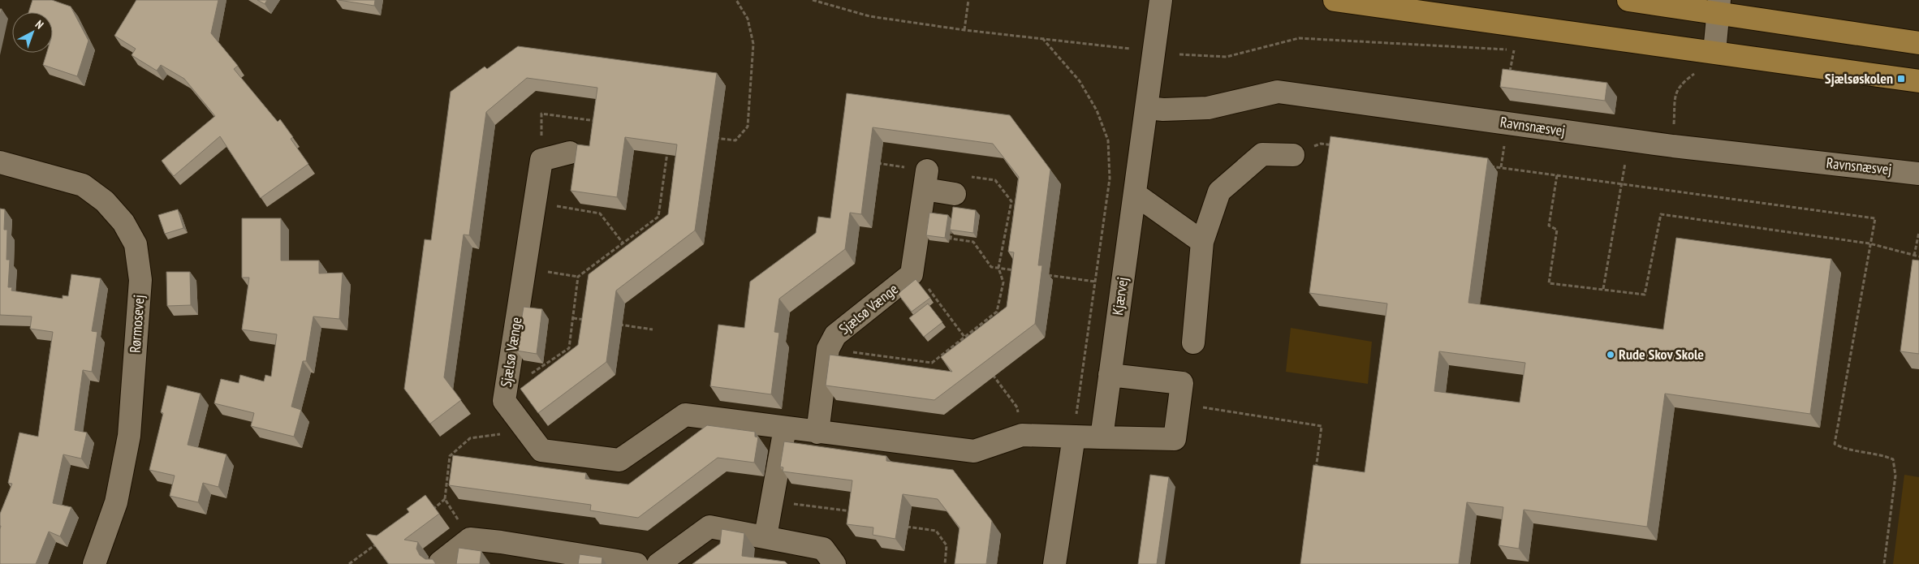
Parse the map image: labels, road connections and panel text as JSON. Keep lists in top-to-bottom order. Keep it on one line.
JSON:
{"streets":{"street":["Ravnsnæsvej","Kjærvej","Sjælsø Vænge","Rørmosevej"]},"crossings":[["Ravnsnæsvej","Kjærvej"]],"places":{"transit":["Sjælsøskolen"],"other":["Rude Skov Skole"]},"north":"top right"}
